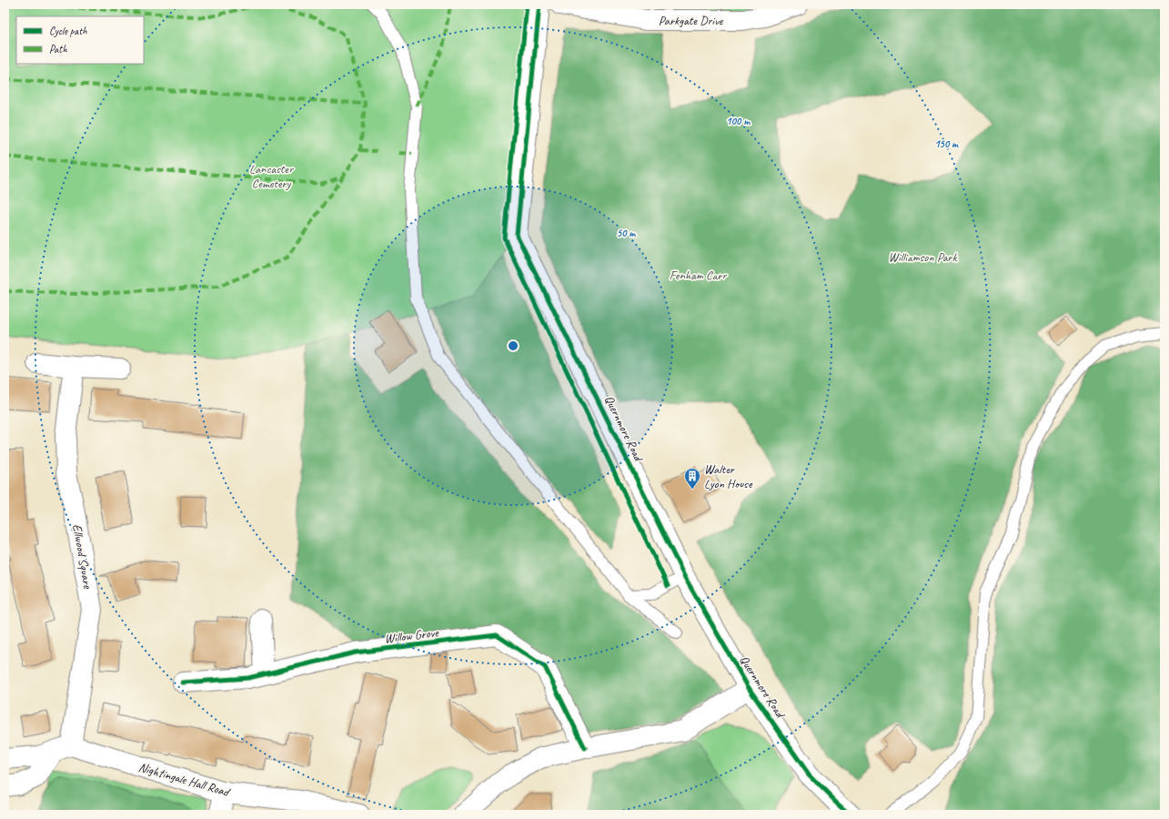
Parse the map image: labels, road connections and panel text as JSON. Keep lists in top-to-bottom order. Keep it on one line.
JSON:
{"streets":{"street":["Parkgate Drive","Quernmore Road","Ellwood Square","Willow Grove","Nightingale Hall Road"]},"crossings":[["Ellwood Square","Nightingale Hall Road"]],"parks":["Lancaster Cemetery","Williamson Park","Fenham Carr"],"places":{"building":["Walter Lyon House"]},"legend":["Cycle path","Path"],"rings":["100 m","150 m","50 m"]}
